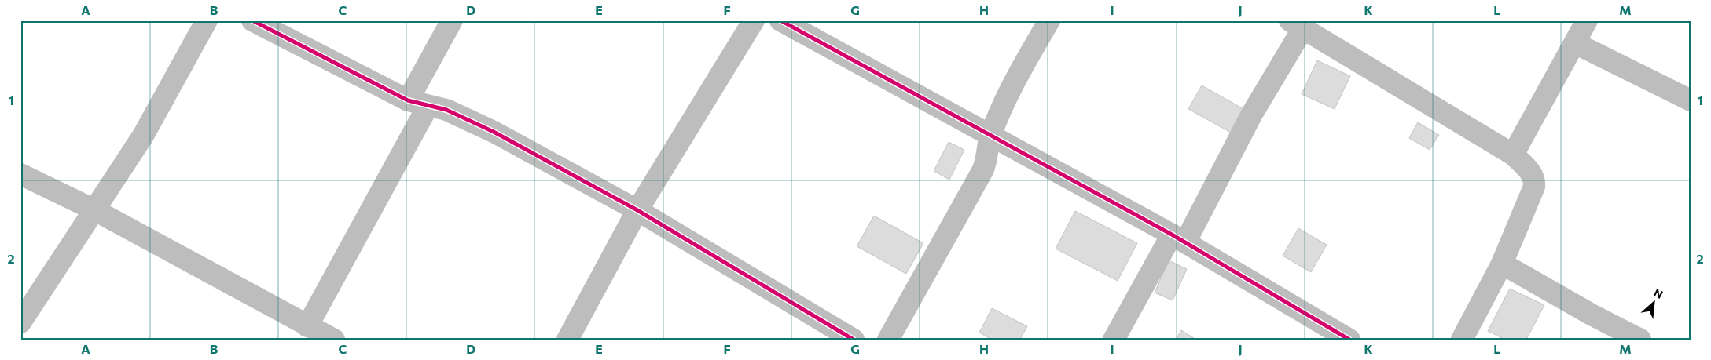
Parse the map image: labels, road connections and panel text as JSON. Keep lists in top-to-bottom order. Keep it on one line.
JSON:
{"north":"top right","grid":{"columns":["A","B","C","D","E","F","G","H","I","J","K","L","M"],"rows":["1","2"]}}
